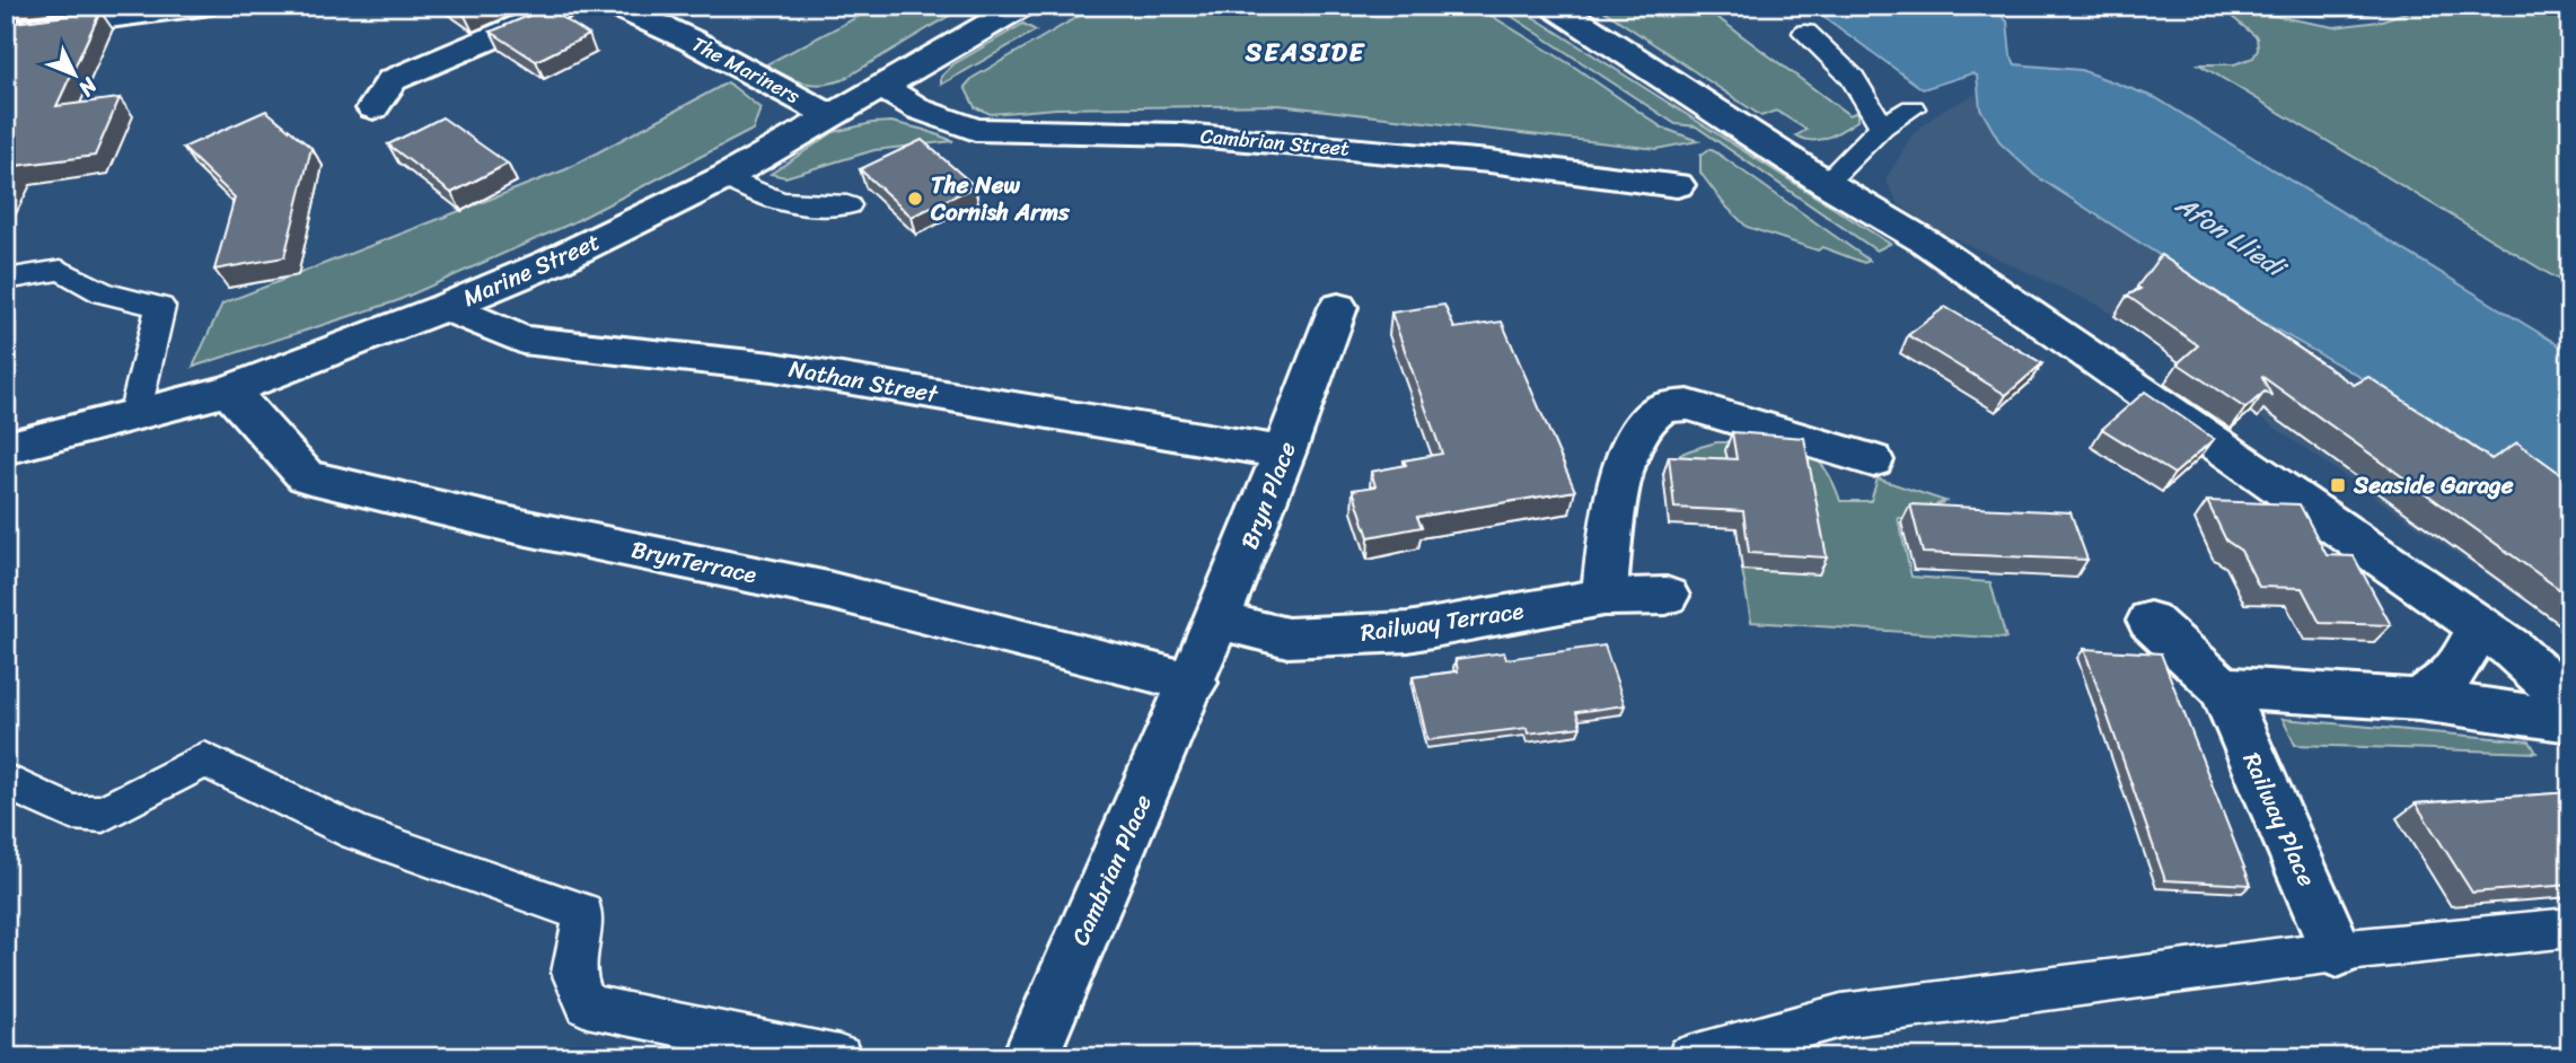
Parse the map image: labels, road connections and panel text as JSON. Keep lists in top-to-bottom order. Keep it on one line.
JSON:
{"streets":{"street":["The Mariners","Cambrian Street","Marine Street","Nathan Street","Bryn Place","BrynTerrace","Railway Terrace","Railway Place","Cambrian Place"]},"crossings":[["The Mariners","Marine Street"],["Cambrian Street","Marine Street"],["Marine Street","Nathan Street"],["Marine Street","BrynTerrace"],["Nathan Street","Bryn Place"],["Bryn Place","BrynTerrace"],["Bryn Place","Railway Terrace"],["Bryn Place","Cambrian Place"],["BrynTerrace","Cambrian Place"]],"districts":["SEASIDE"],"water":["Afon Lliedi"],"places":{"other":["The New Cornish Arms"],"transit":["Seaside Garage"]},"north":"bottom right"}
